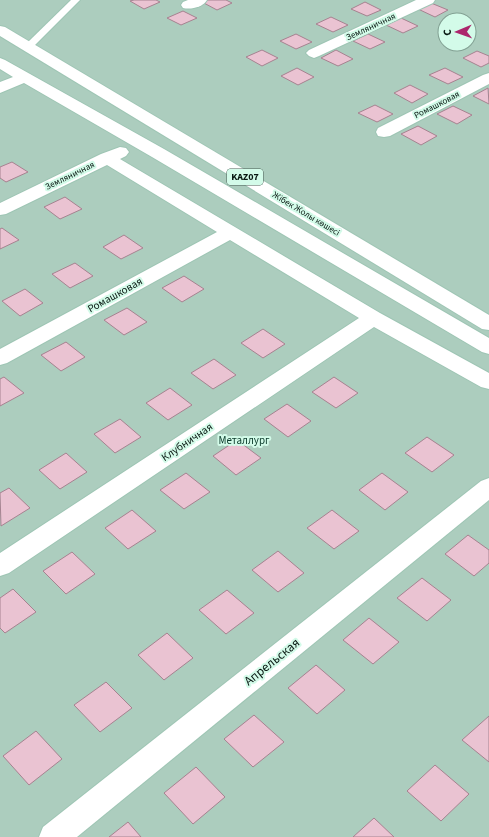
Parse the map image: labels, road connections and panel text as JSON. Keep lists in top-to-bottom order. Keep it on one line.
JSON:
{"streets":{"main road":["Земляничная","Ромашковая","KAZ07","Жібек Жолы көшесі","Клубничная","Апрельская"]},"parks":["Металлург"],"north":"left"}
